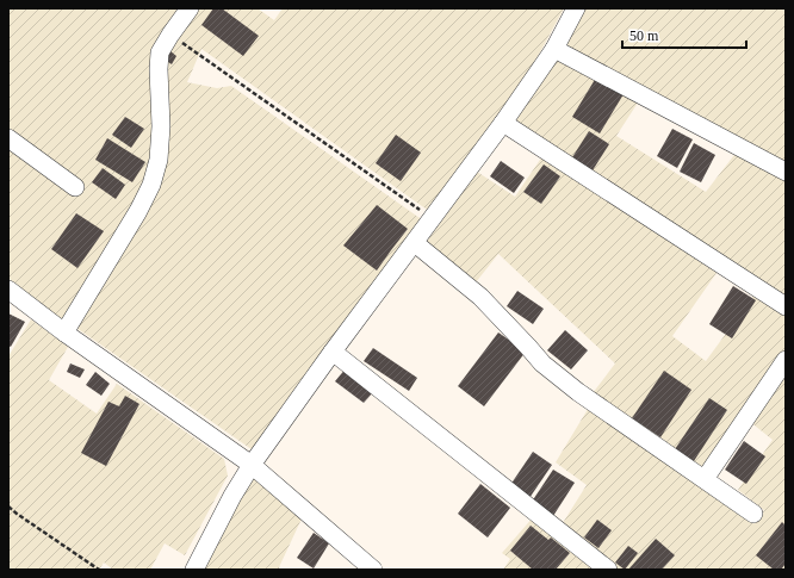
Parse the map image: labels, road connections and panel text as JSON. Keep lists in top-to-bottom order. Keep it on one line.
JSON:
{"scale_bar":"50 m"}
